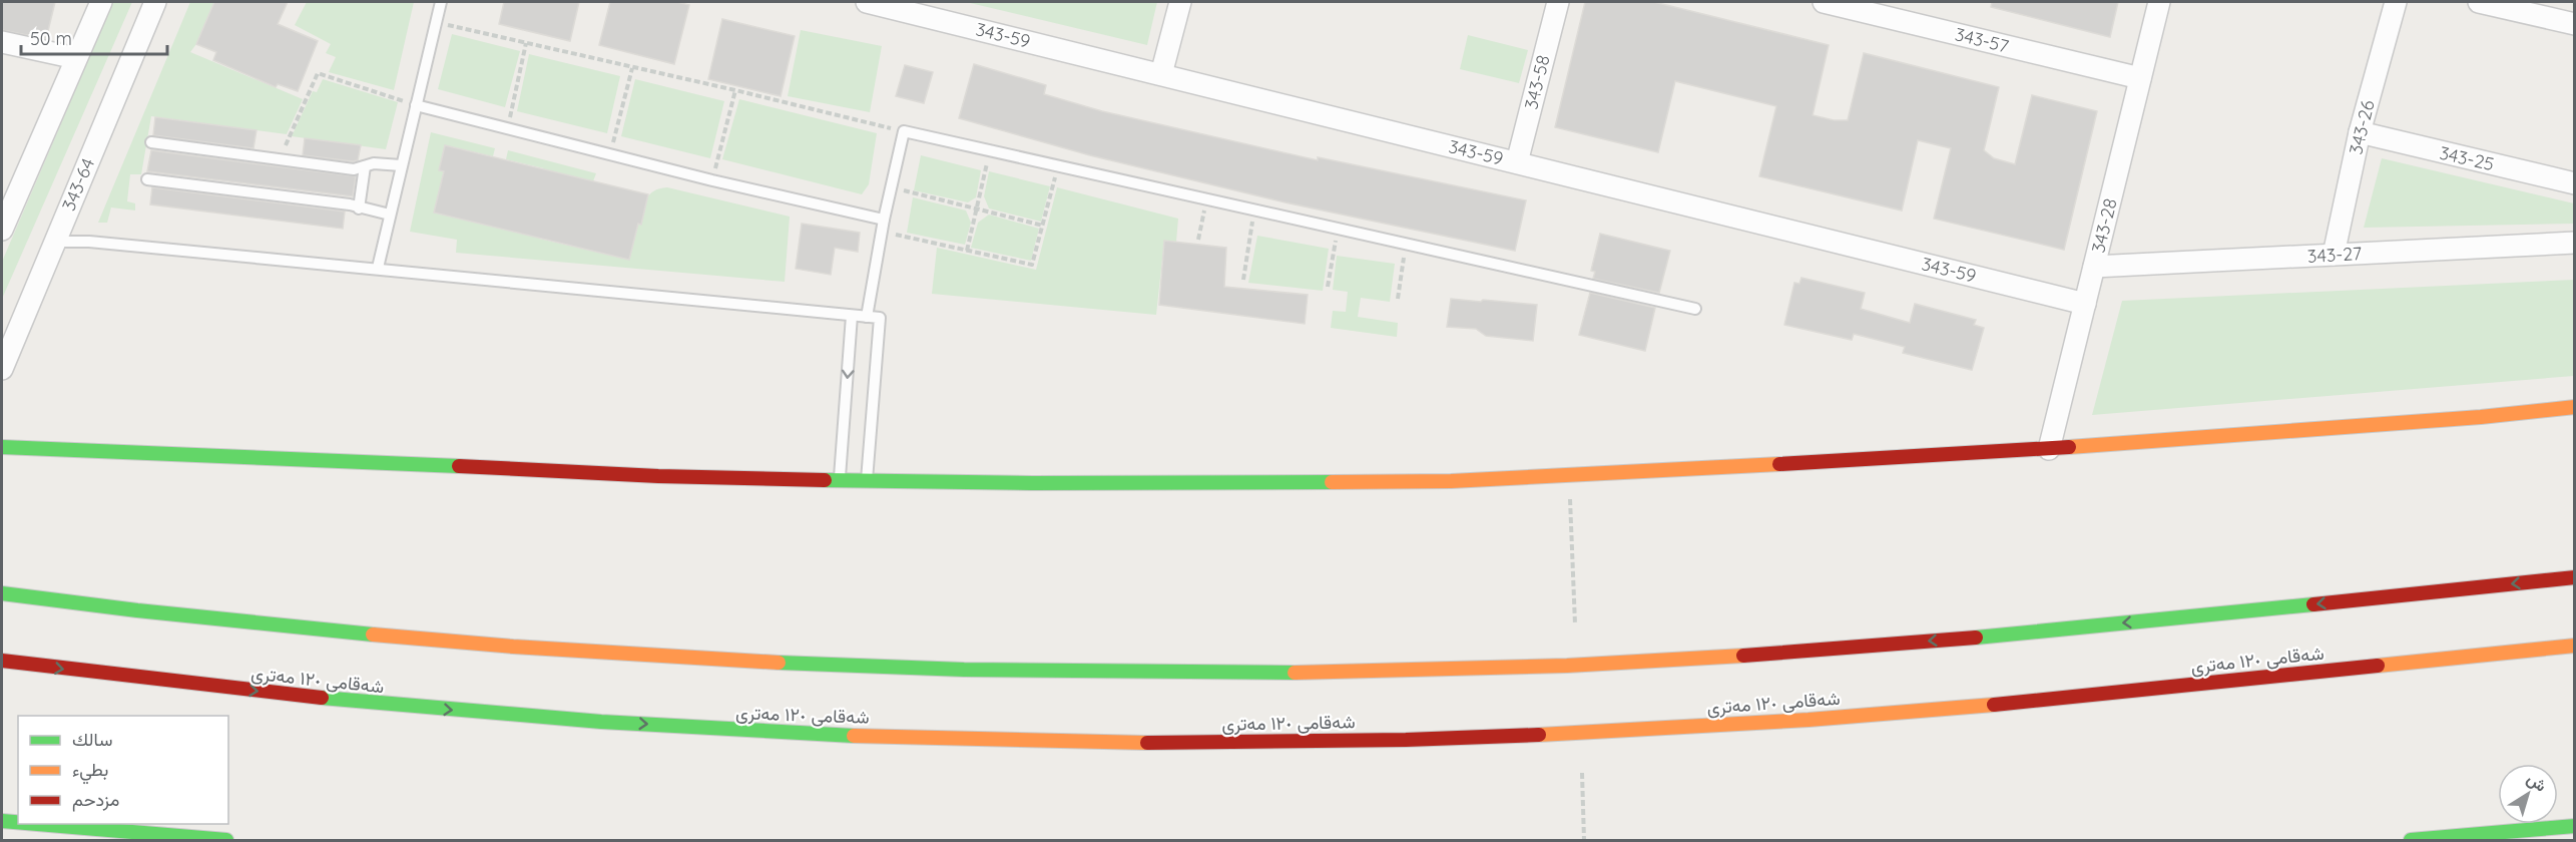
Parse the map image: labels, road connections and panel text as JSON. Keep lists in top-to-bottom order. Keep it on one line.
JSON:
{"streets":{"main road":["شەقامی ١٢٠ مەتری"],"street":["343-59","343-57","343-58","343-26","343-25","343-64","343-28","343-27"]},"crossings":[["343-59","343-58"],["343-59","343-28"],["343-57","343-28"],["343-26","343-25"],["343-26","343-27"],["343-28","343-27"]],"legend":["سالك","بطيء","مزدحم"],"scale_bar":"50 m","north":"top right"}
